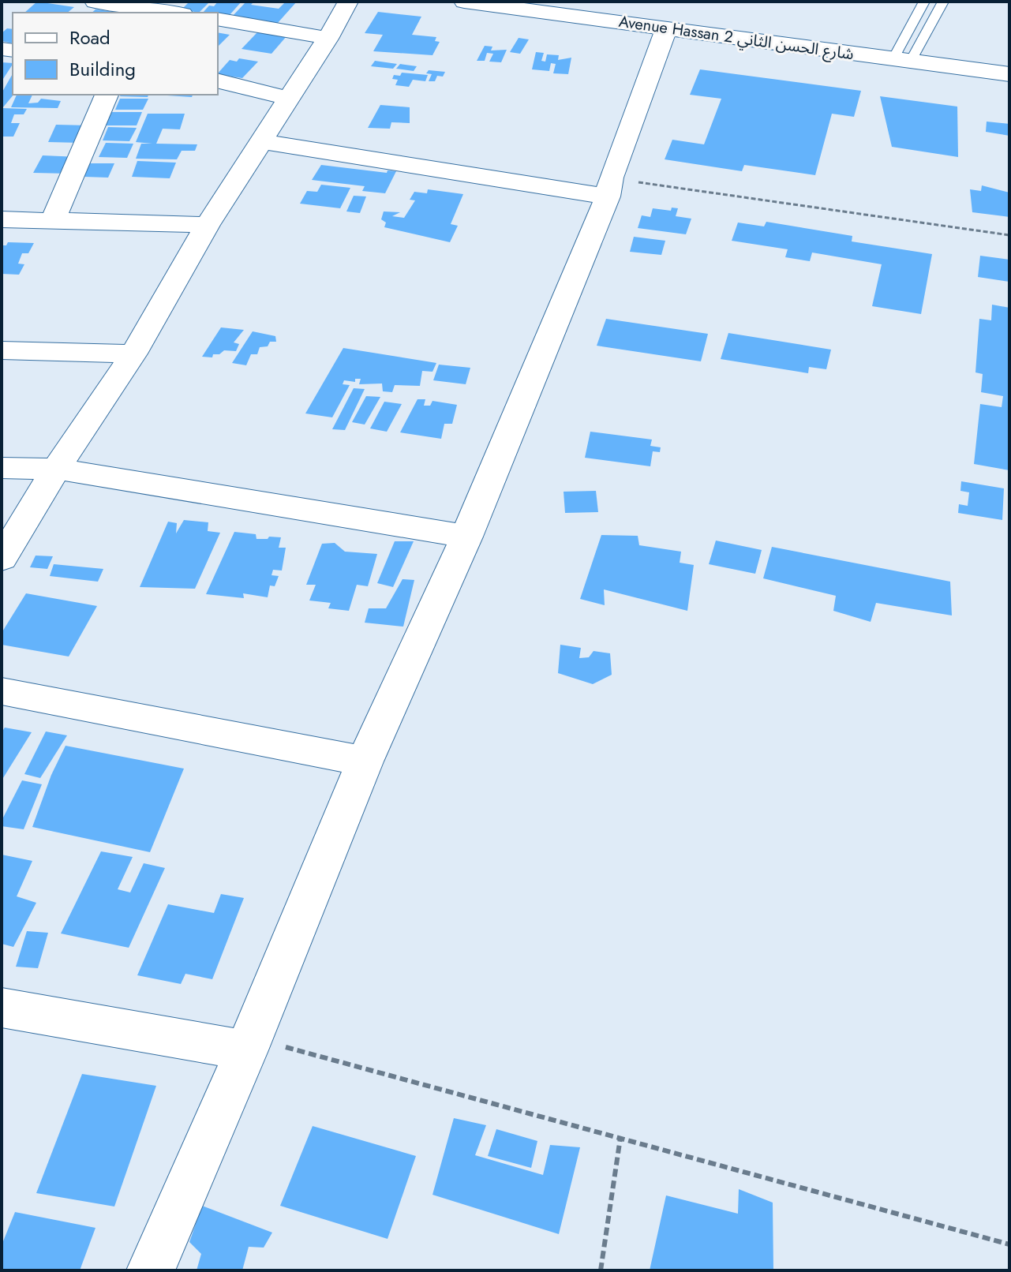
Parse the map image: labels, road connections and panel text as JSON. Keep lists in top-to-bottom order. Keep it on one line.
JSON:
{"streets":{"street":["Avenue Hassan 2 شارع الحسن الثاني"]},"legend":["Road","Building"]}
